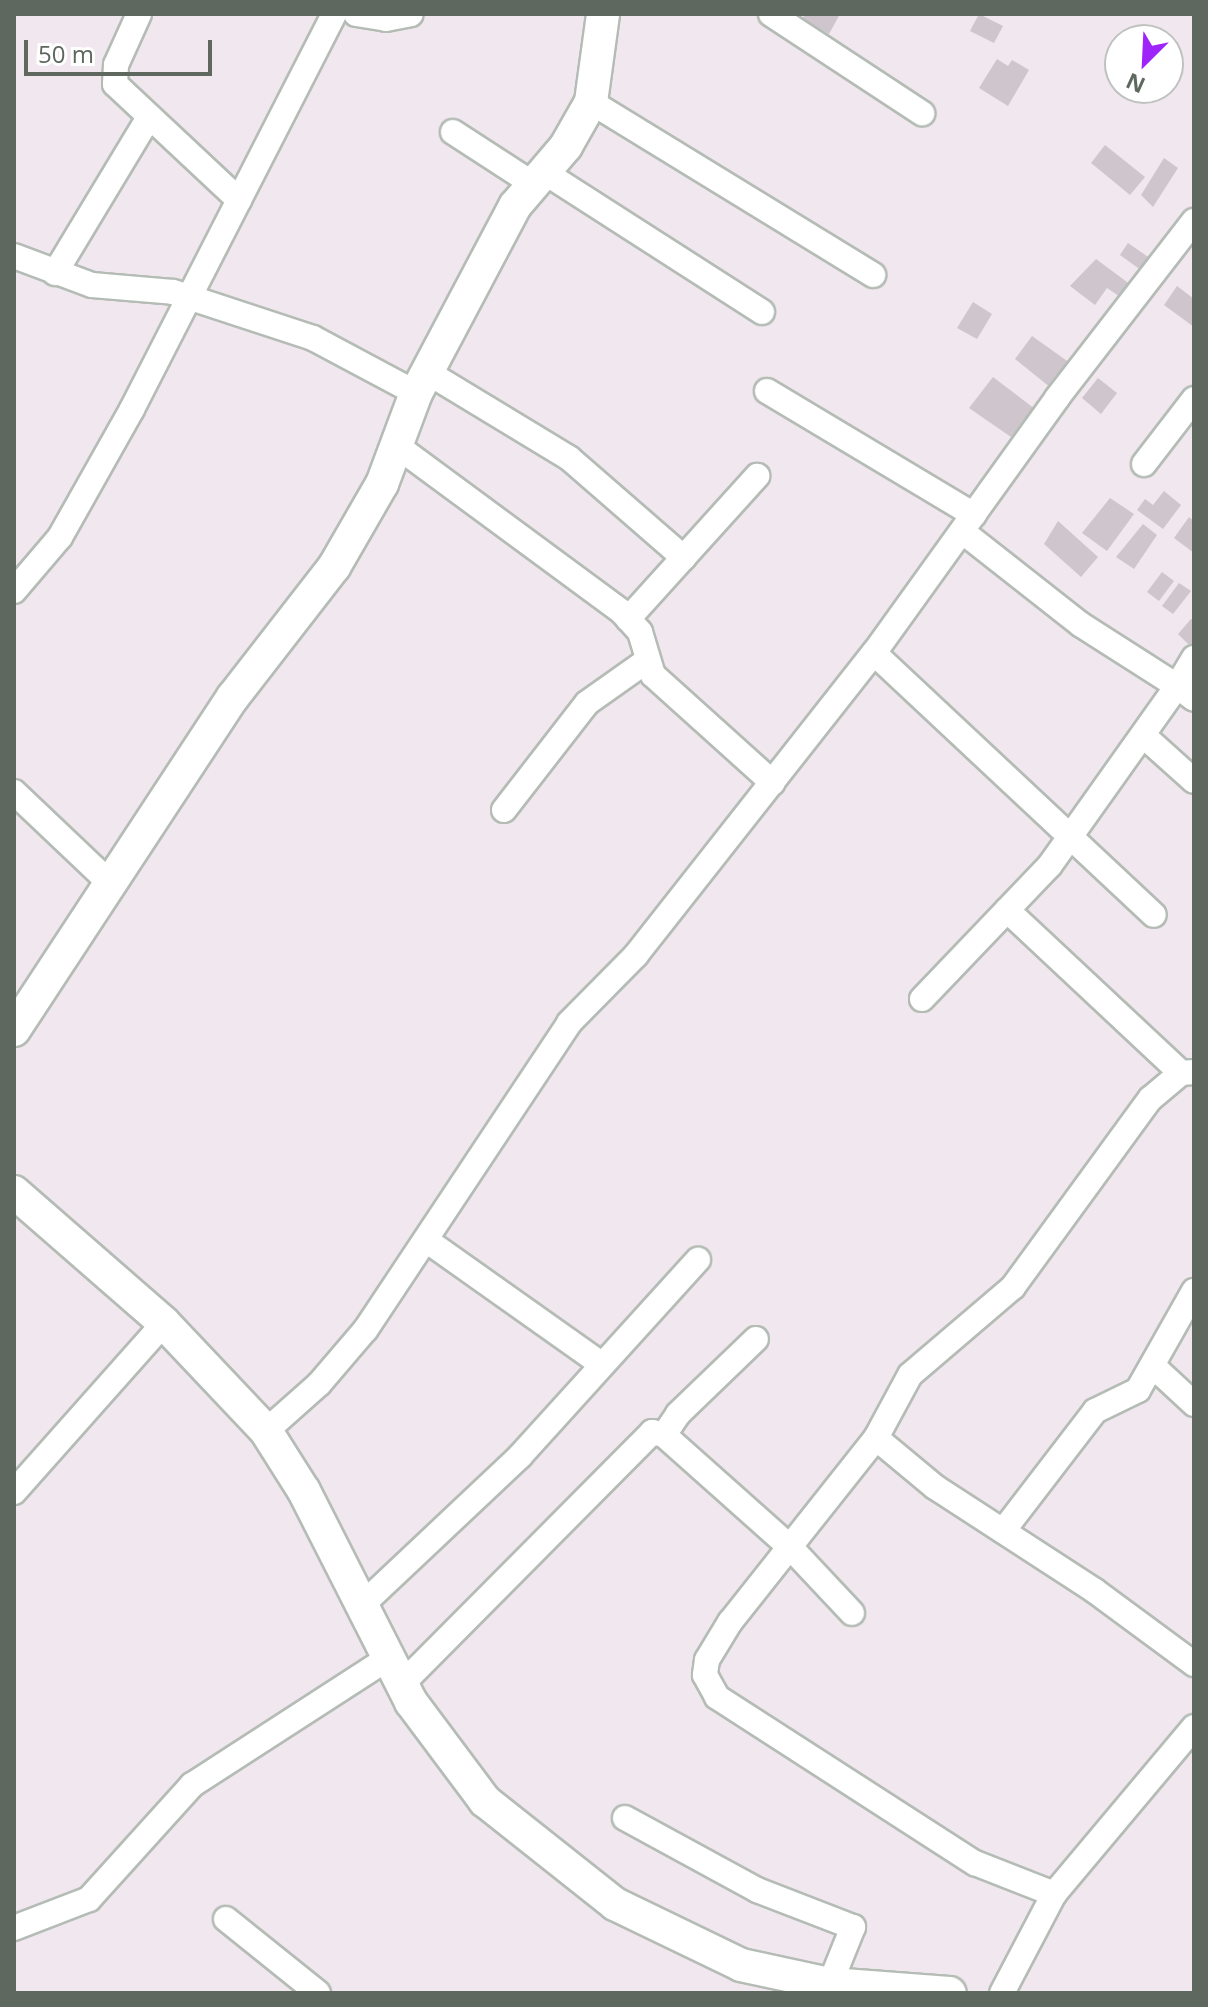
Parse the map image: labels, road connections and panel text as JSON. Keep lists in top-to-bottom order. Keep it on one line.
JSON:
{"scale_bar":"50 m","north":"bottom left"}
